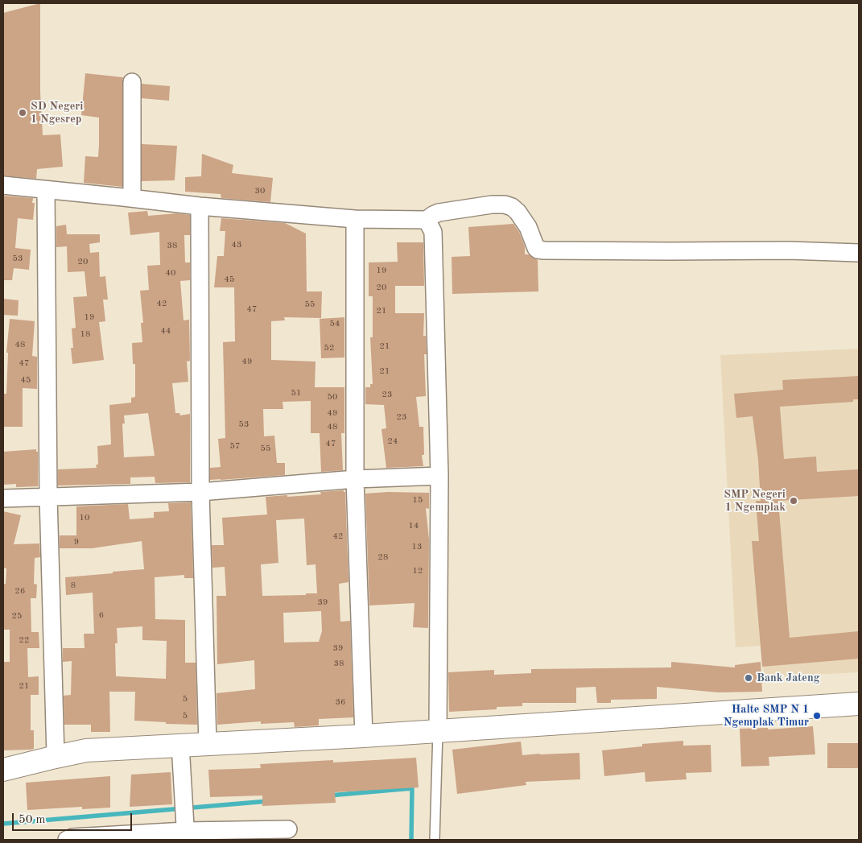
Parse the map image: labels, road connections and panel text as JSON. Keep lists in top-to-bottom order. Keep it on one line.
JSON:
{"places":["SD Negeri 1 Ngesrep","SMP Negeri 1 Ngemplak","Bank Jateng","Halte SMP N 1 Ngemplak Timur"],"house_numbers":["30","43","38","53","20","19","40","45","20","42","55","47","21","19","54","44","18","48","21","52","49","47","21","45","51","23","50","49","23","53","48","24","47","57","55","15","10","14","42","9","13","28","12","8","26","39","6","25","22","39","38","21","5","36","5"],"scale_bar":"50 m"}
